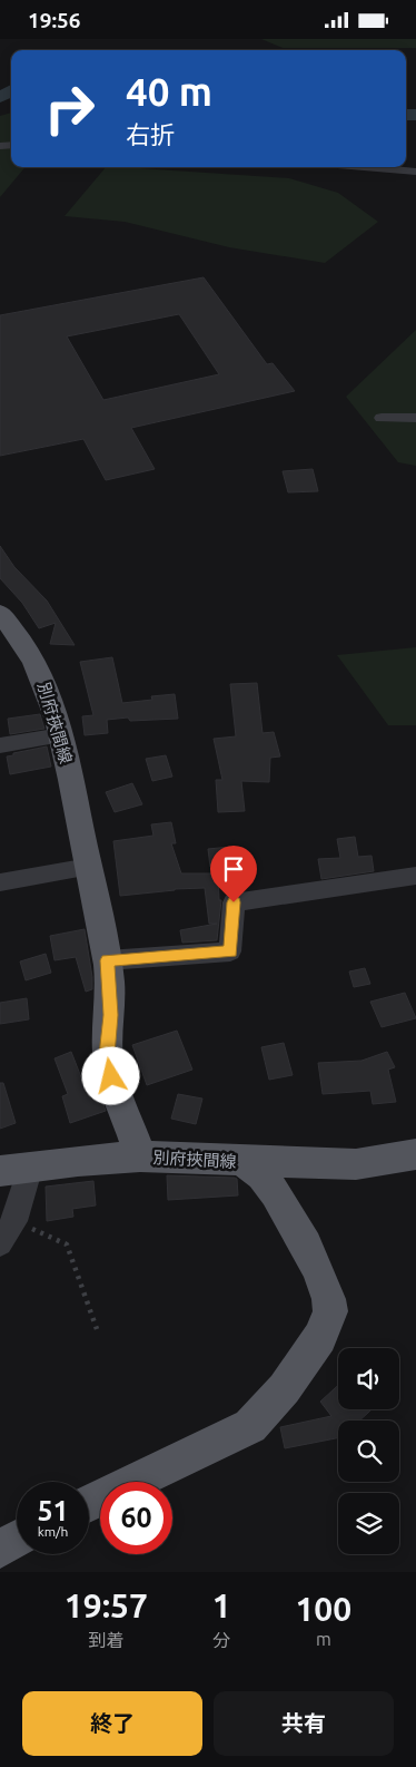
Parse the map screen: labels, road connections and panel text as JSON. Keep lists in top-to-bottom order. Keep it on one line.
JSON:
{"streets":{"main road":["別府挾間線"]},"page":{"status":"19:56","turn":["40 m","右折"],"speed":"51 km/h","limit":"60","eta":["19:57","到着","1","分","100","m"],"buttons":["終了","共有"]}}
